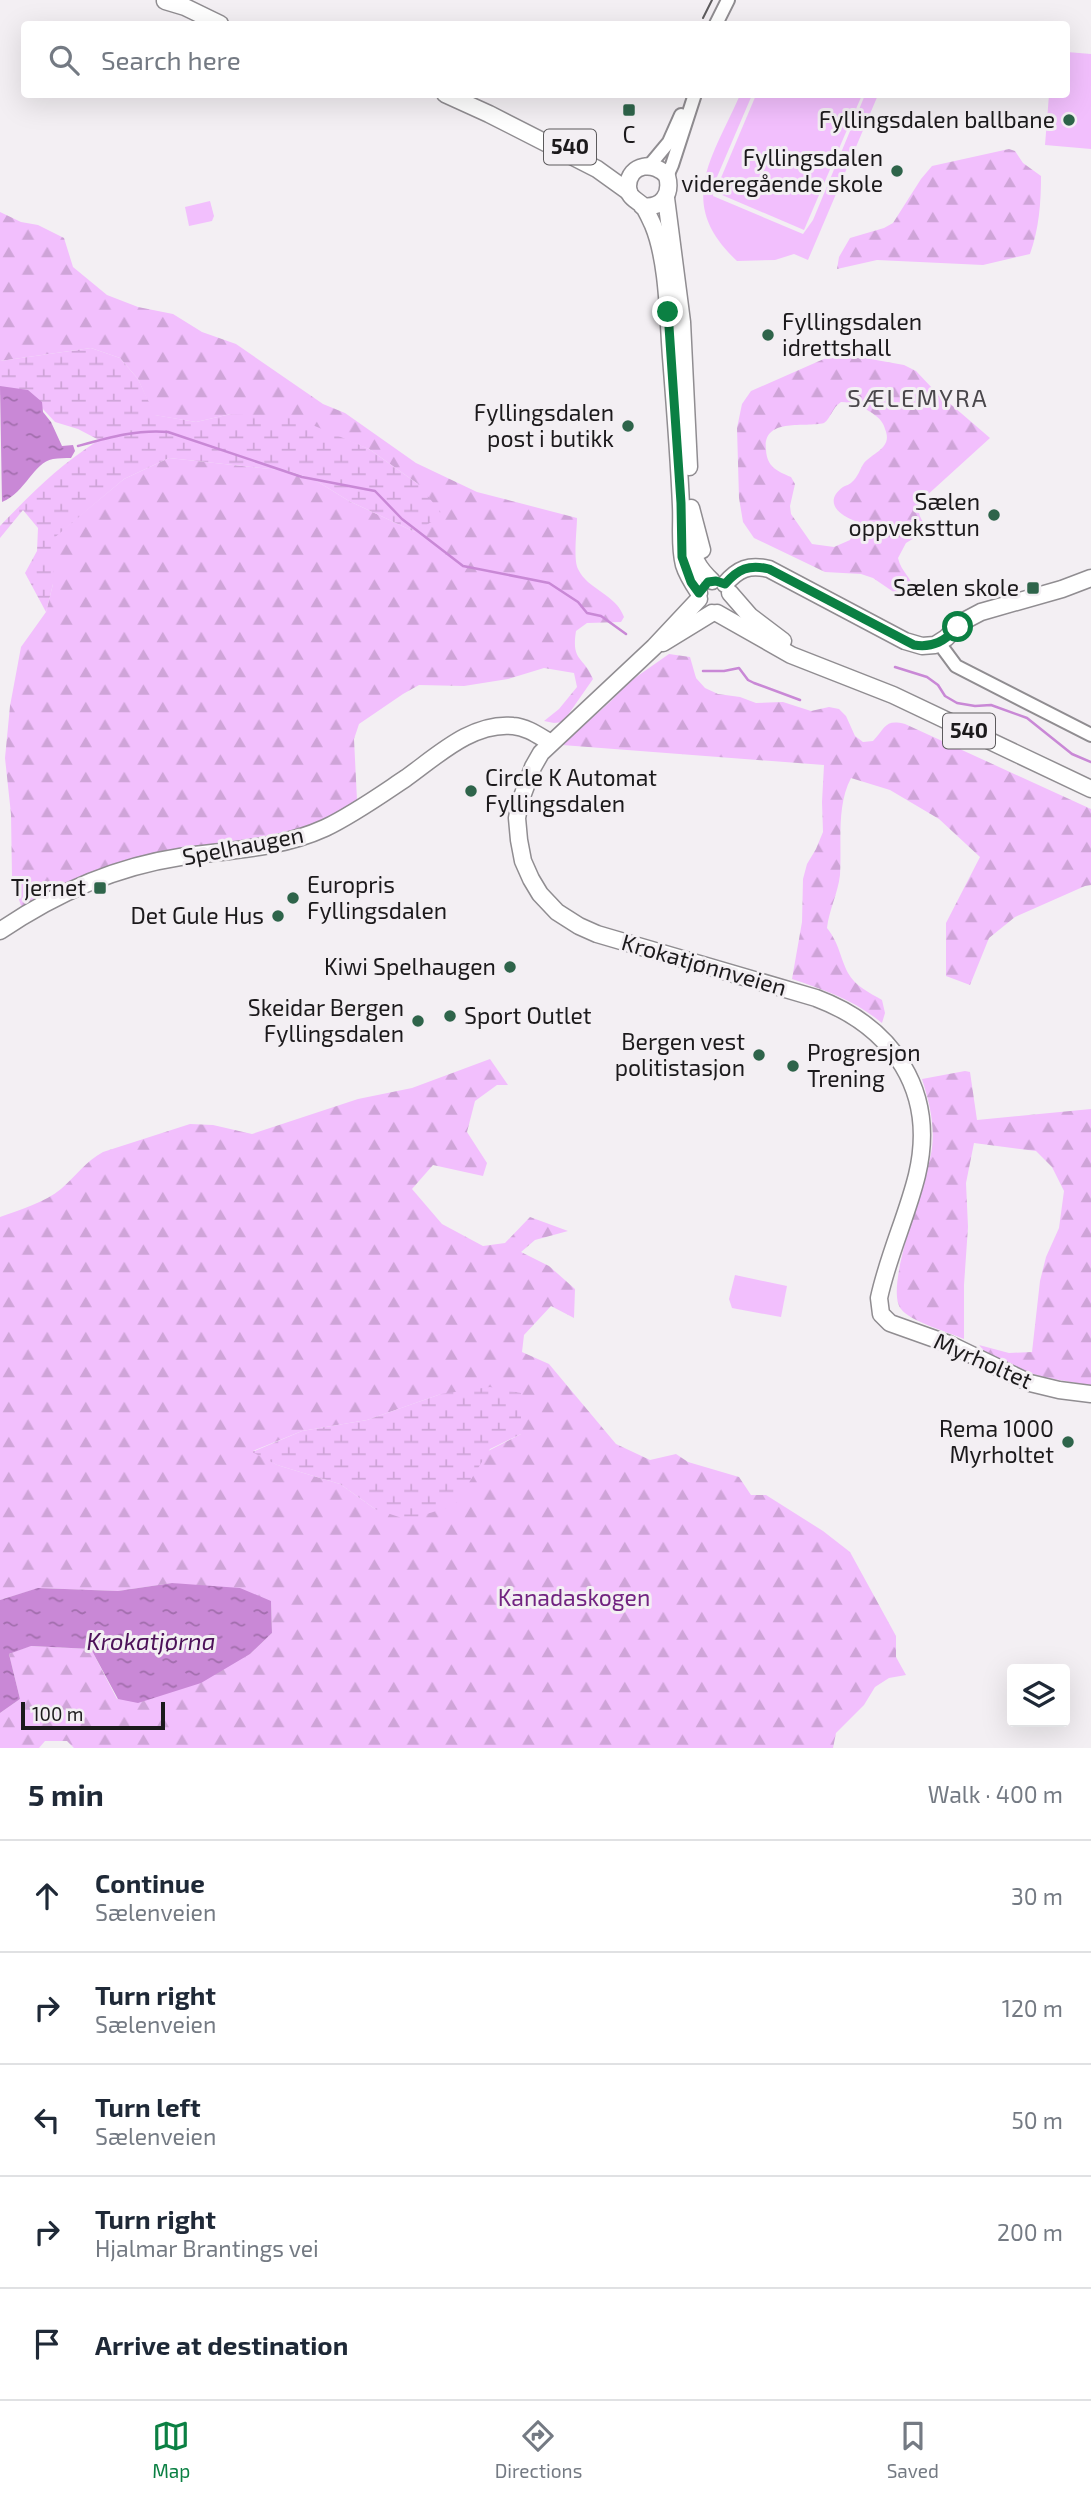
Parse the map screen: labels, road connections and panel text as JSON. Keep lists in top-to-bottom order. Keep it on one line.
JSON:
{"streets":{"main road":["540","Spelhaugen","Krokatjønnveien","Myrholtet"]},"crossings":[["540","Krokatjønnveien"],["Spelhaugen","Krokatjønnveien"],["Krokatjønnveien","Myrholtet"]],"districts":["SÆLEMYRA"],"water":["Krokatjørna"],"parks":["Kanadaskogen"],"places":{"transit":["C","Sælen skole","Tjernet"],"other":["Fyllingsdalen ballbane","Fyllingsdalen videregående skole","Fyllingsdalen idrettshall","Fyllingsdalen post i butikk","Sælen oppveksttun","Circle K Automat Fyllingsdalen","Europris Fyllingsdalen","Det Gule Hus","Kiwi Spelhaugen","Sport Outlet","Skeidar Bergen Fyllingsdalen","Bergen vest politistasjon","Progresjon Trening","Rema 1000 Myrholtet"]},"scale_bar":"100 m","page":{"search":"Search here","scale":"100 m","heading":["5 min","Walk · 400 m"],"list":[["Continue","Sælenveien","30 m"],["Turn right","Sælenveien","120 m"],["Turn left","Sælenveien","50 m"],["Turn right","Hjalmar Brantings vei","200 m"],"Arrive at destination"],"nav":["Map","Directions","Saved"]}}
